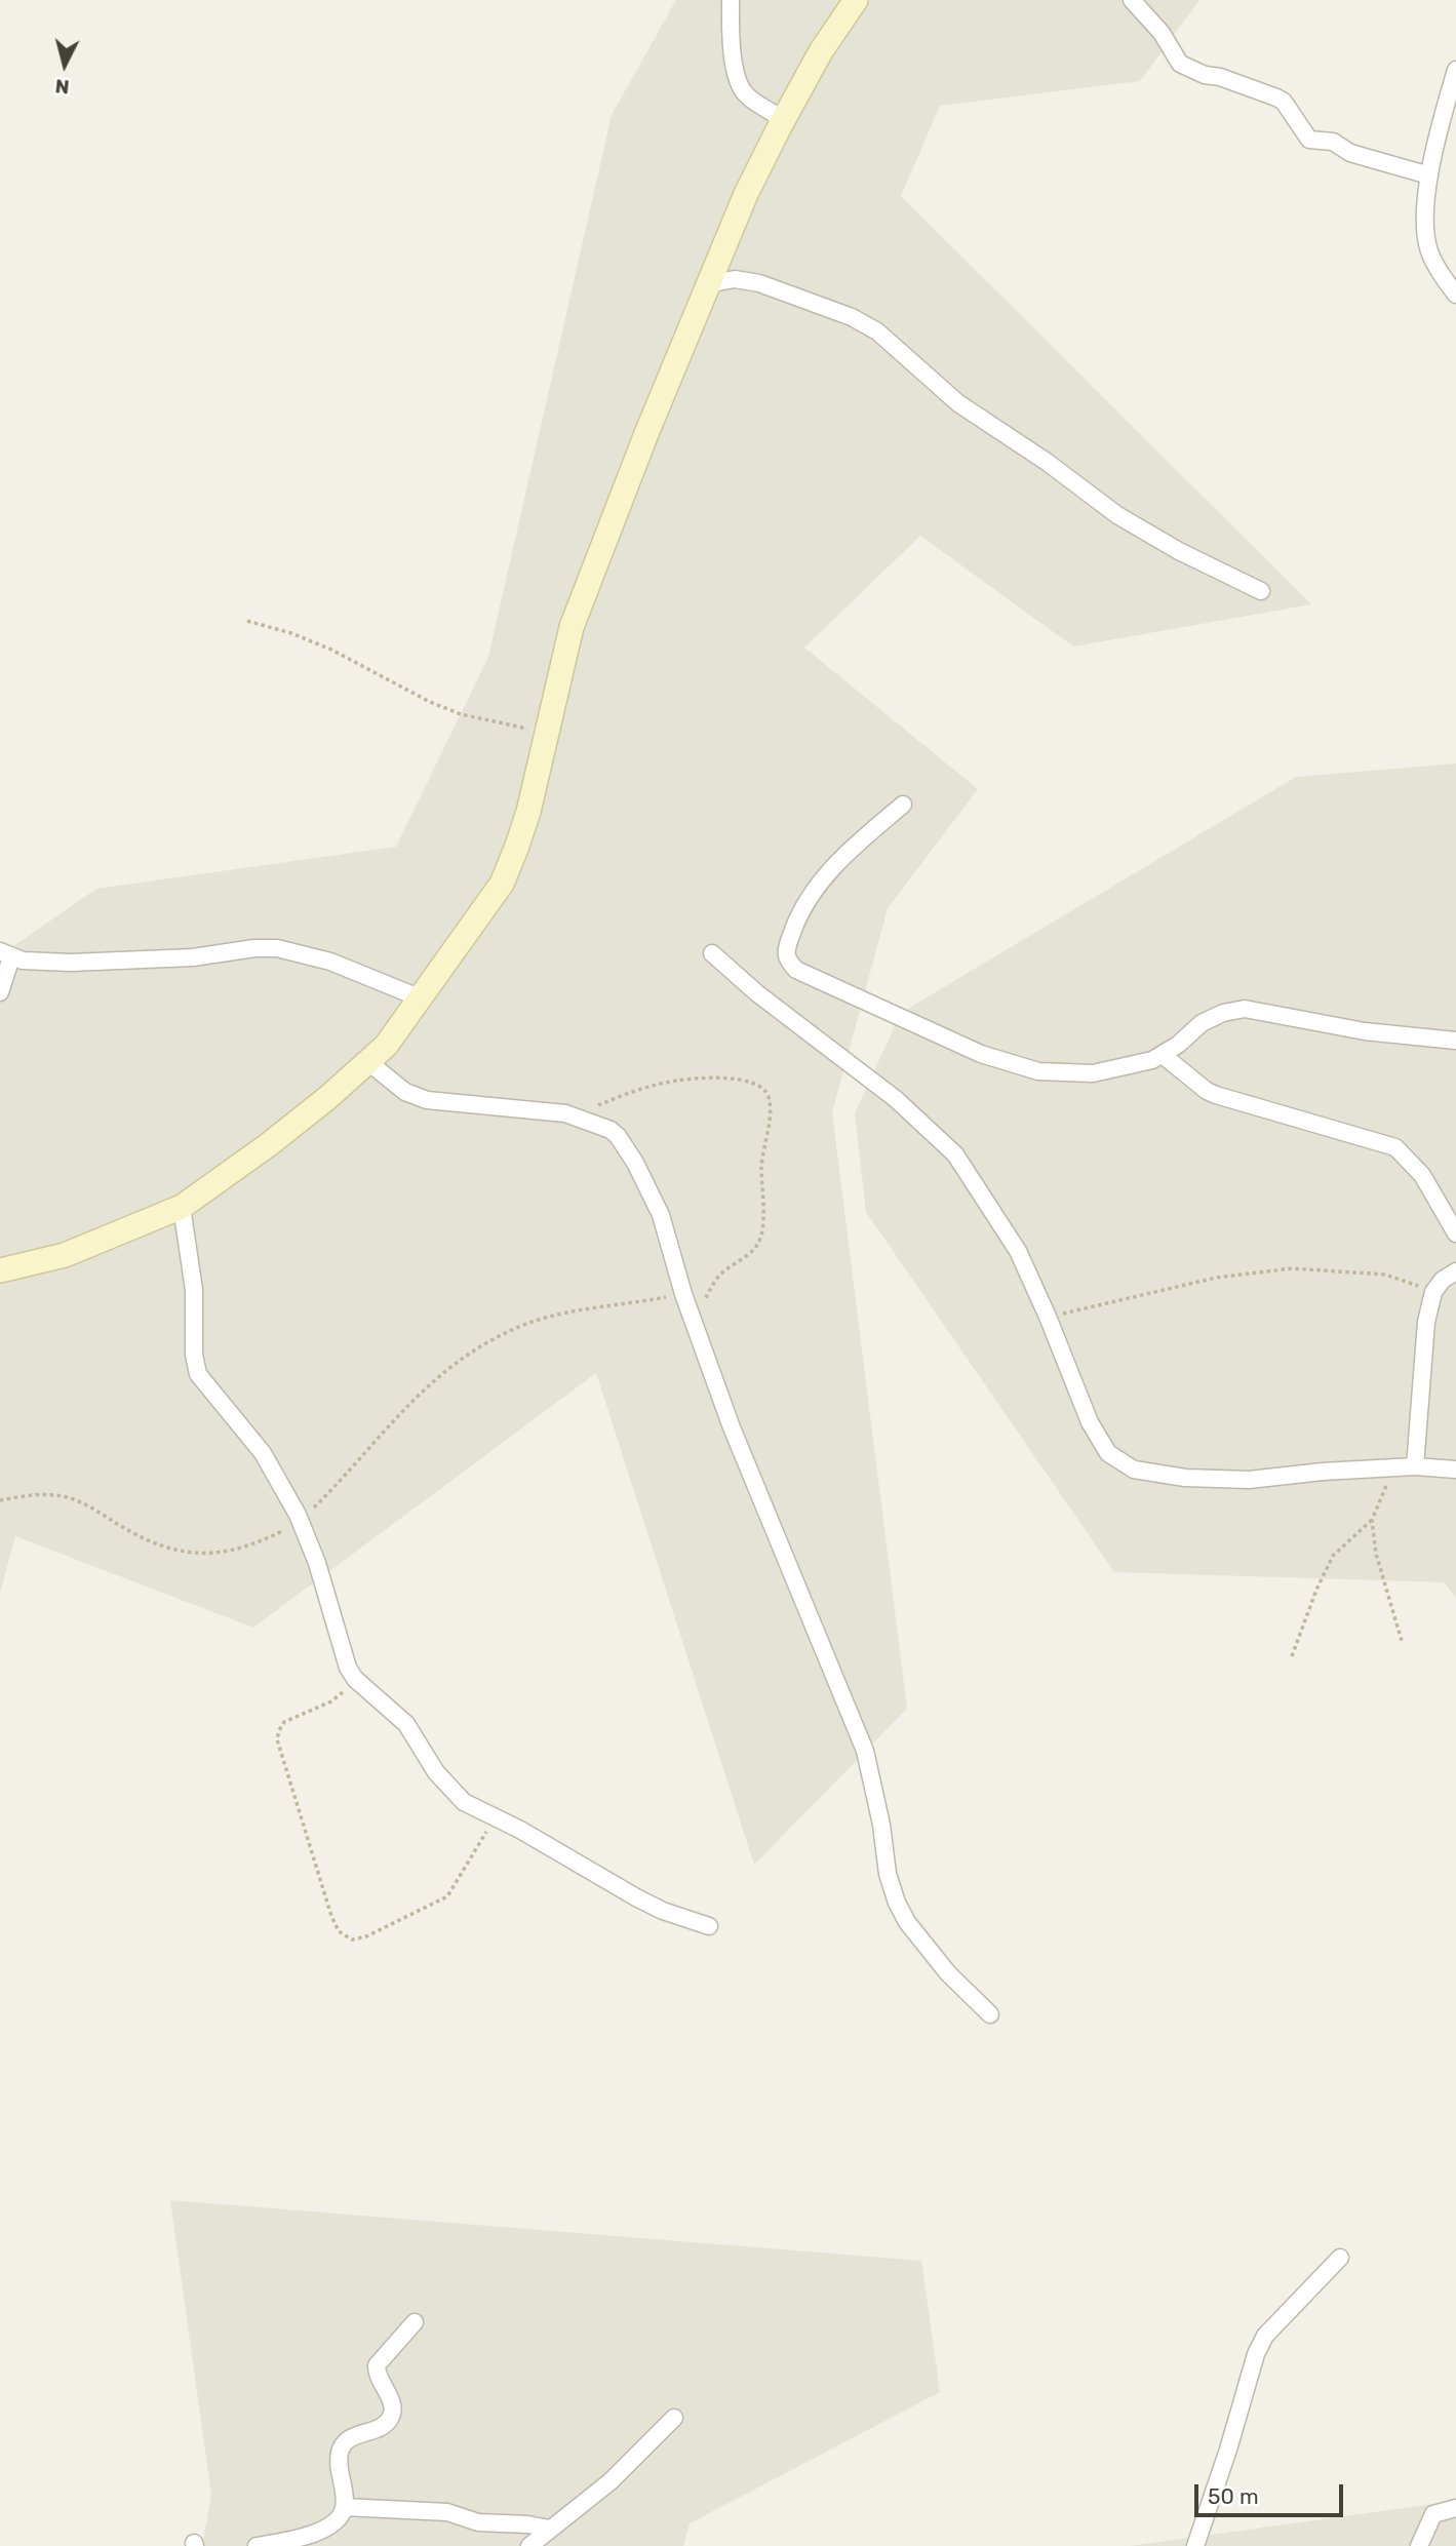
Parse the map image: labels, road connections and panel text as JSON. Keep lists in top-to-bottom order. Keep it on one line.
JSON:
{"scale_bar":"50 m","north":"bottom"}
